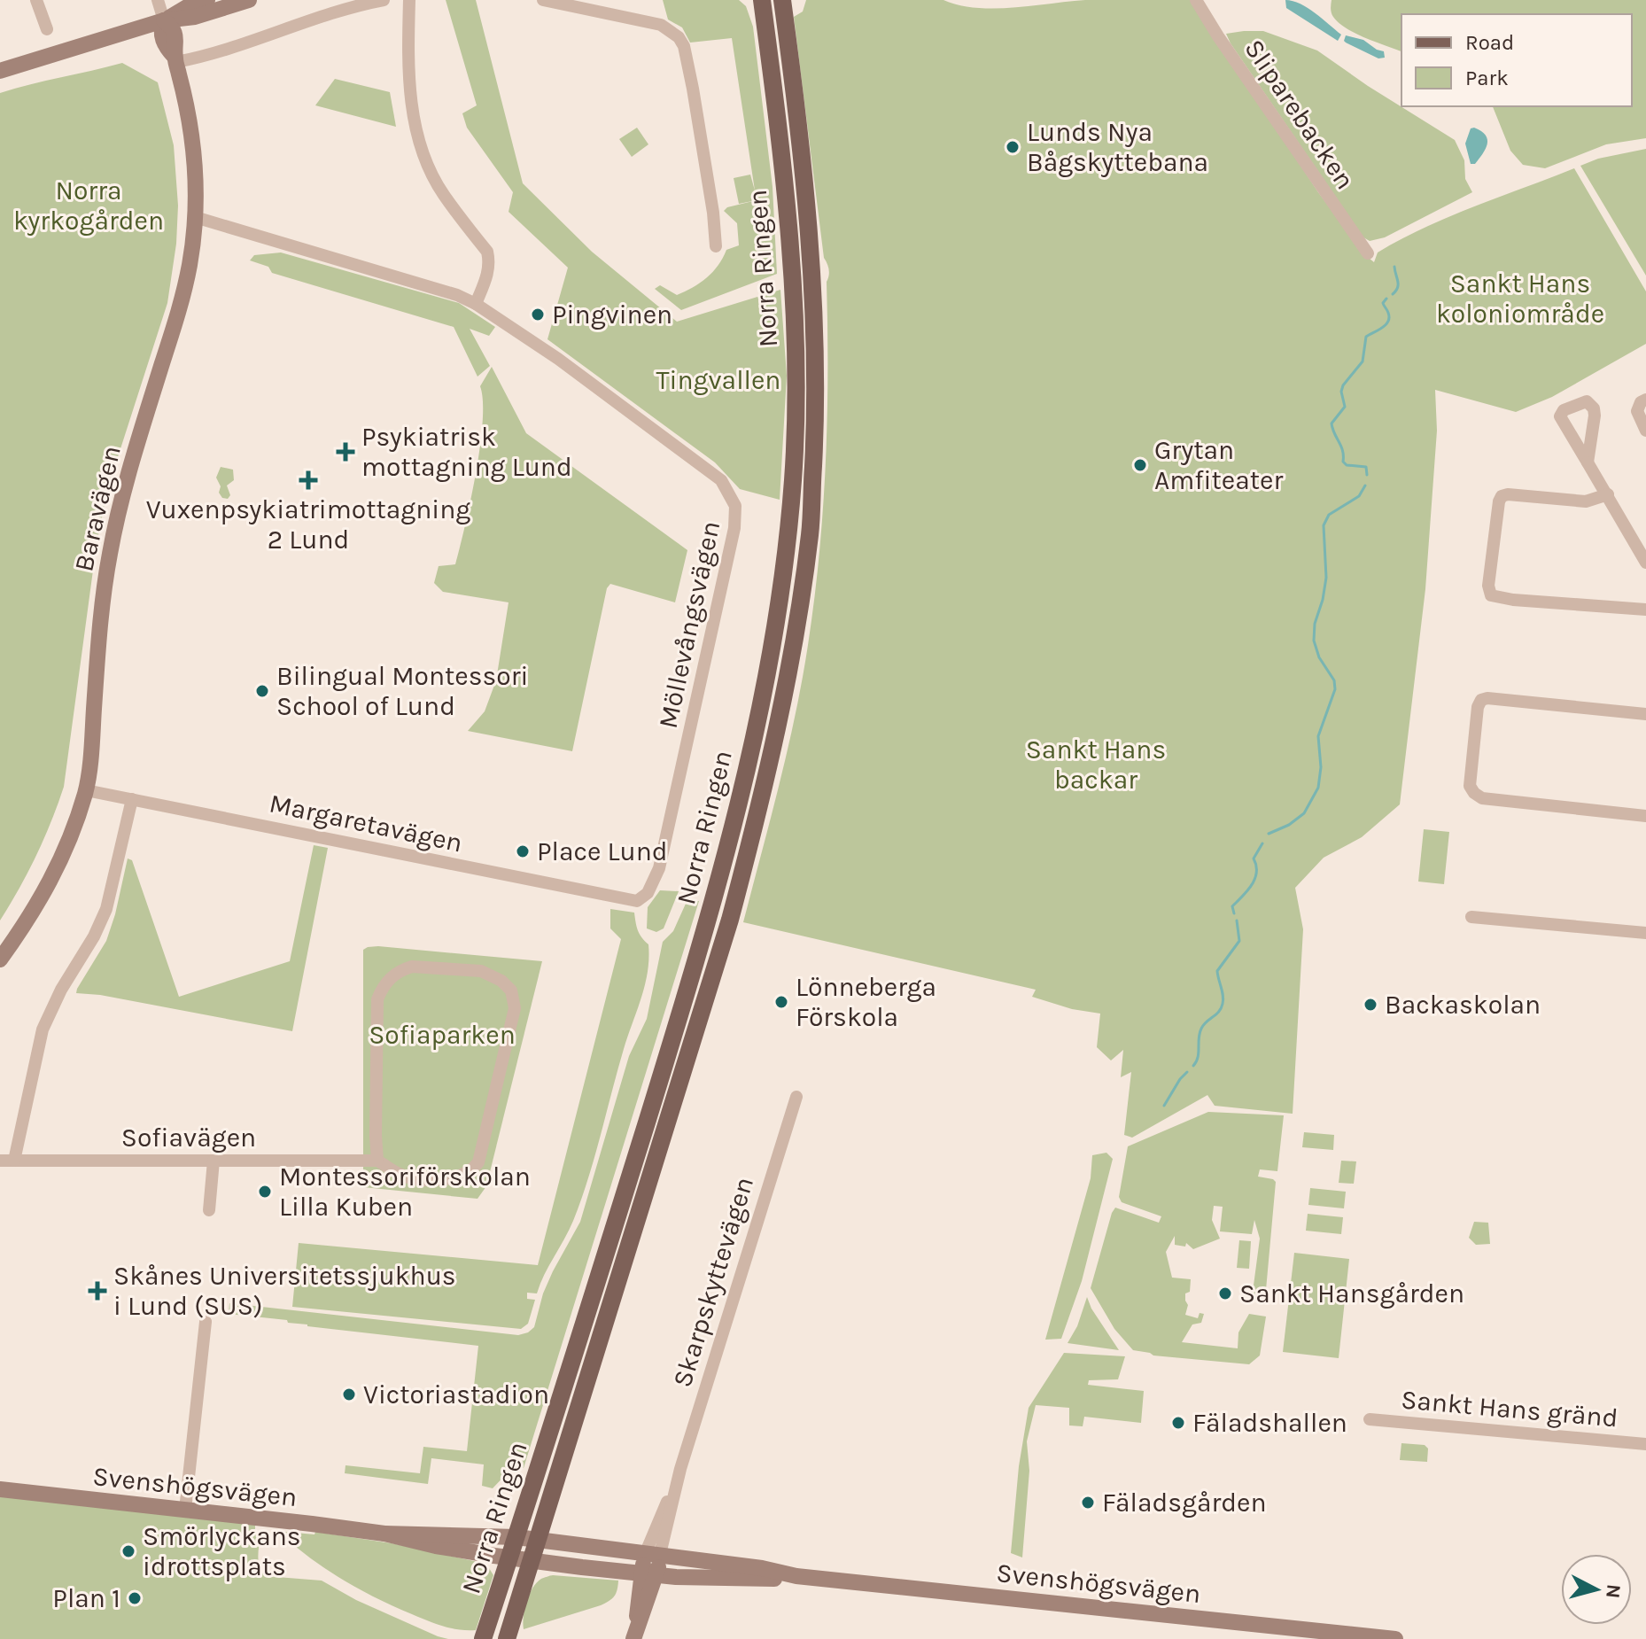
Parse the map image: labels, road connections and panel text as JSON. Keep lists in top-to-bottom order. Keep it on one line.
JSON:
{"streets":{"main road":["Norra Ringen","Baravägen","Skarpskyttevägen","Svenshögsvägen"],"street":["Sliparebacken","Möllevångsvägen","Margaretavägen","Sofiavägen","Sankt Hans gränd"]},"crossings":[["Norra Ringen","Svenshögsvägen"],["Baravägen","Möllevångsvägen"],["Baravägen","Margaretavägen"],["Möllevångsvägen","Margaretavägen"],["Skarpskyttevägen","Svenshögsvägen"]],"parks":["Norra kyrkogården","Sankt Hans koloniområde","Tingvallen","Sankt Hans backar","Sofiaparken"],"places":{"other":["Lunds Nya Bågskyttebana","Pingvinen","Grytan Amfiteater","Bilingual Montessori School of Lund","Place Lund","Lönneberga Förskola","Backaskolan","Montessoriförskolan Lilla Kuben","Sankt Hansgården","Victoriastadion","Fäladshallen","Fäladsgården","Smörlyckans idrottsplats","Plan 1"],"health":["Psykiatrisk mottagning Lund","Vuxenpsykiatrimottagning 2 Lund","Skånes Universitetssjukhus i Lund (SUS)"]},"legend":["Road","Park"],"north":"right"}
